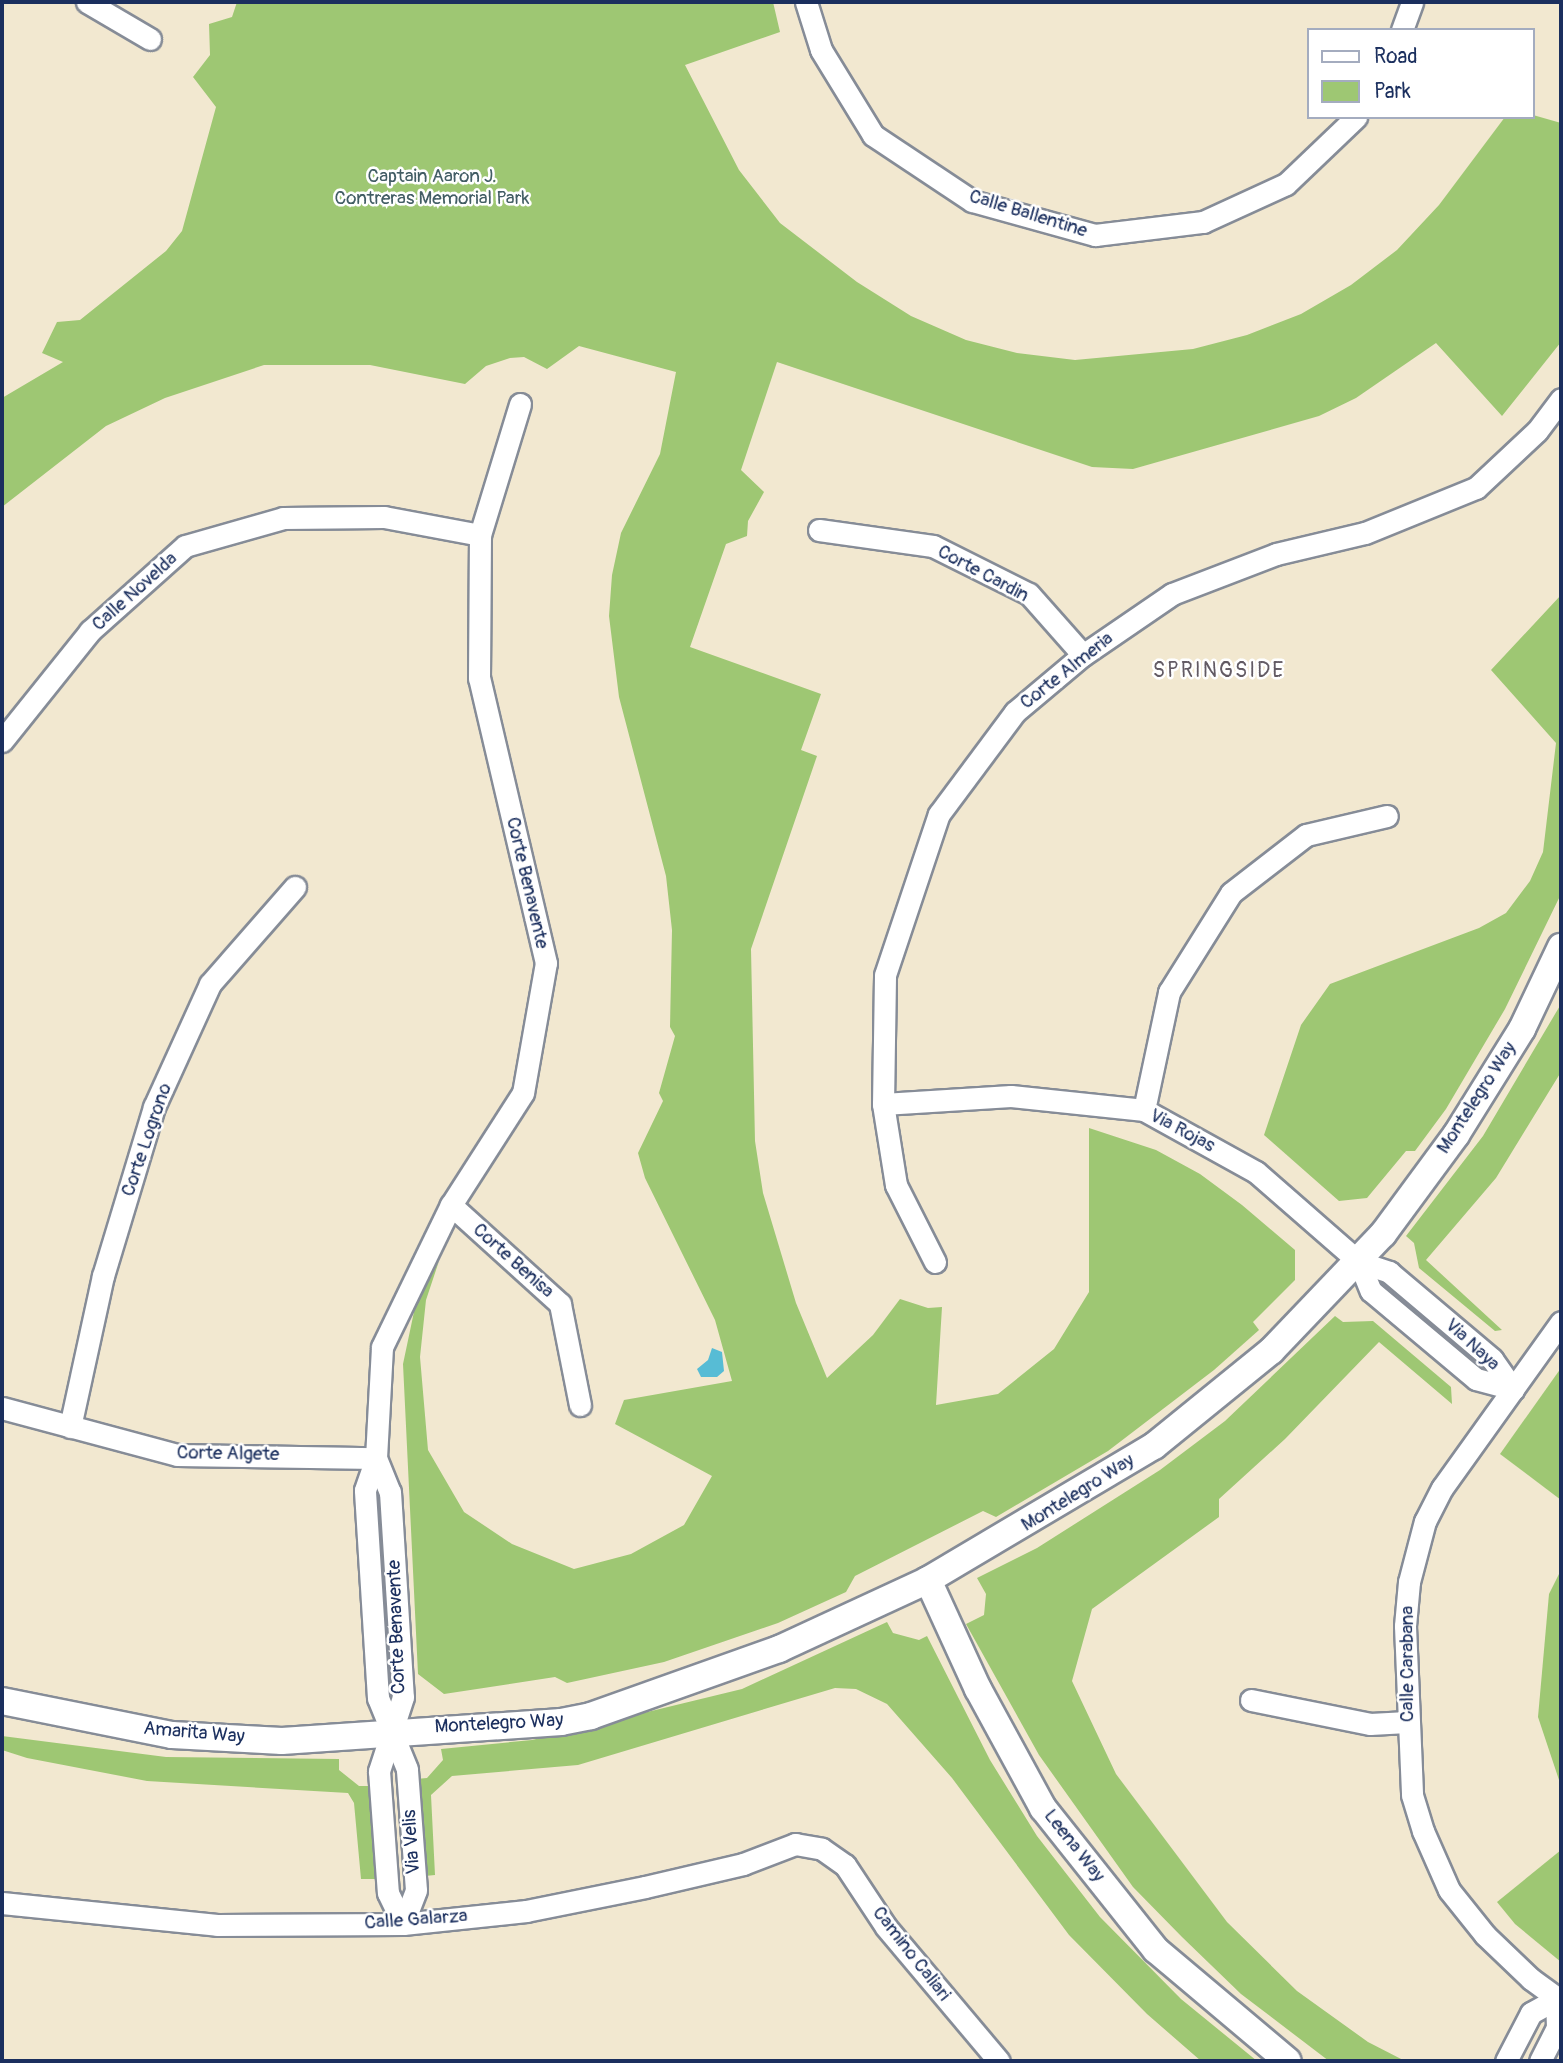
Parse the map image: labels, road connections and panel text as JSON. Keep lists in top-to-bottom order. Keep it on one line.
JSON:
{"streets":{"street":["Calle Ballentine","Corte Cardin","Calle Novelda","Corte Almeria","Corte Benavente","Montelegro Way","Via Rojas","Corte Logrono","Corte Benisa","Via Naya","Corte Algete","Calle Carabana","Amarita Way","Via Velis","Leena Way","Calle Galarza","Camino Caliari"]},"crossings":[["Corte Cardin","Corte Almeria"],["Calle Novelda","Corte Benavente"],["Corte Almeria","Via Rojas"],["Corte Benavente","Montelegro Way"],["Corte Benavente","Corte Benisa"],["Corte Benavente","Corte Algete"],["Corte Benavente","Amarita Way"],["Corte Benavente","Via Velis"],["Montelegro Way","Via Rojas"],["Montelegro Way","Via Naya"],["Montelegro Way","Amarita Way"],["Montelegro Way","Via Velis"],["Montelegro Way","Leena Way"],["Via Rojas","Via Naya"],["Corte Logrono","Corte Algete"],["Via Naya","Calle Carabana"],["Amarita Way","Via Velis"],["Via Velis","Calle Galarza"],["Calle Galarza","Camino Caliari"]],"districts":["SPRINGSIDE"],"parks":["Captain Aaron J. Contreras Memorial Park"],"legend":["Road","Park"]}
